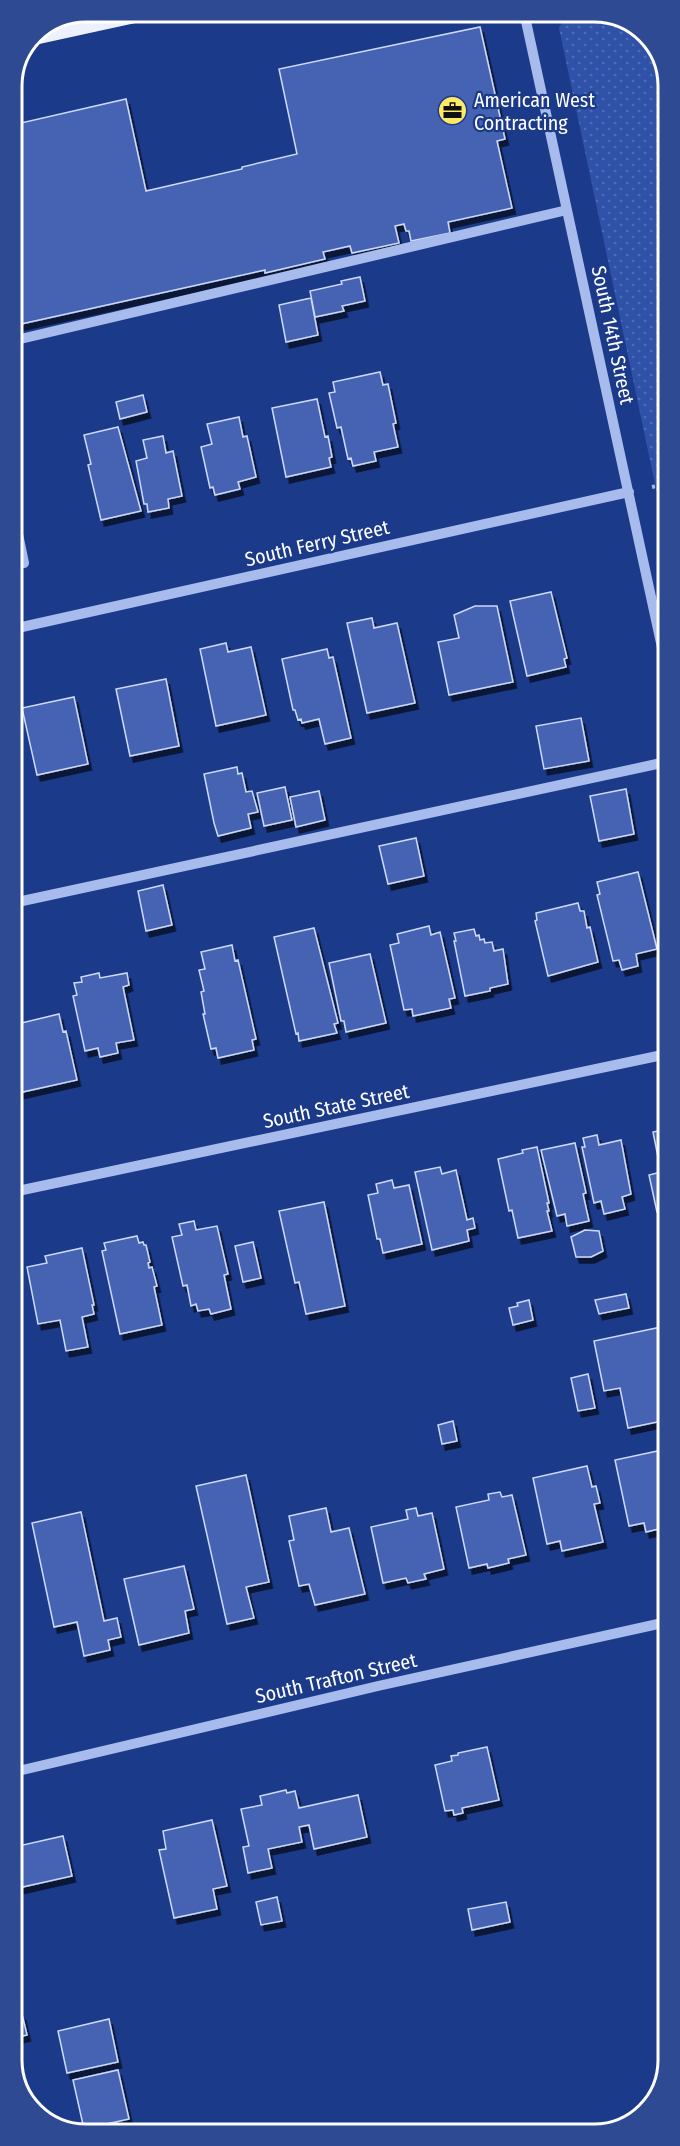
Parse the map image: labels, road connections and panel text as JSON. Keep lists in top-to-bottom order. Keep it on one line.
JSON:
{"streets":{"street":["South 14th Street","South Ferry Street","South State Street","South Trafton Street"]},"crossings":[["South 14th Street","South Ferry Street"]],"places":{"office":["American West Contracting"]}}
